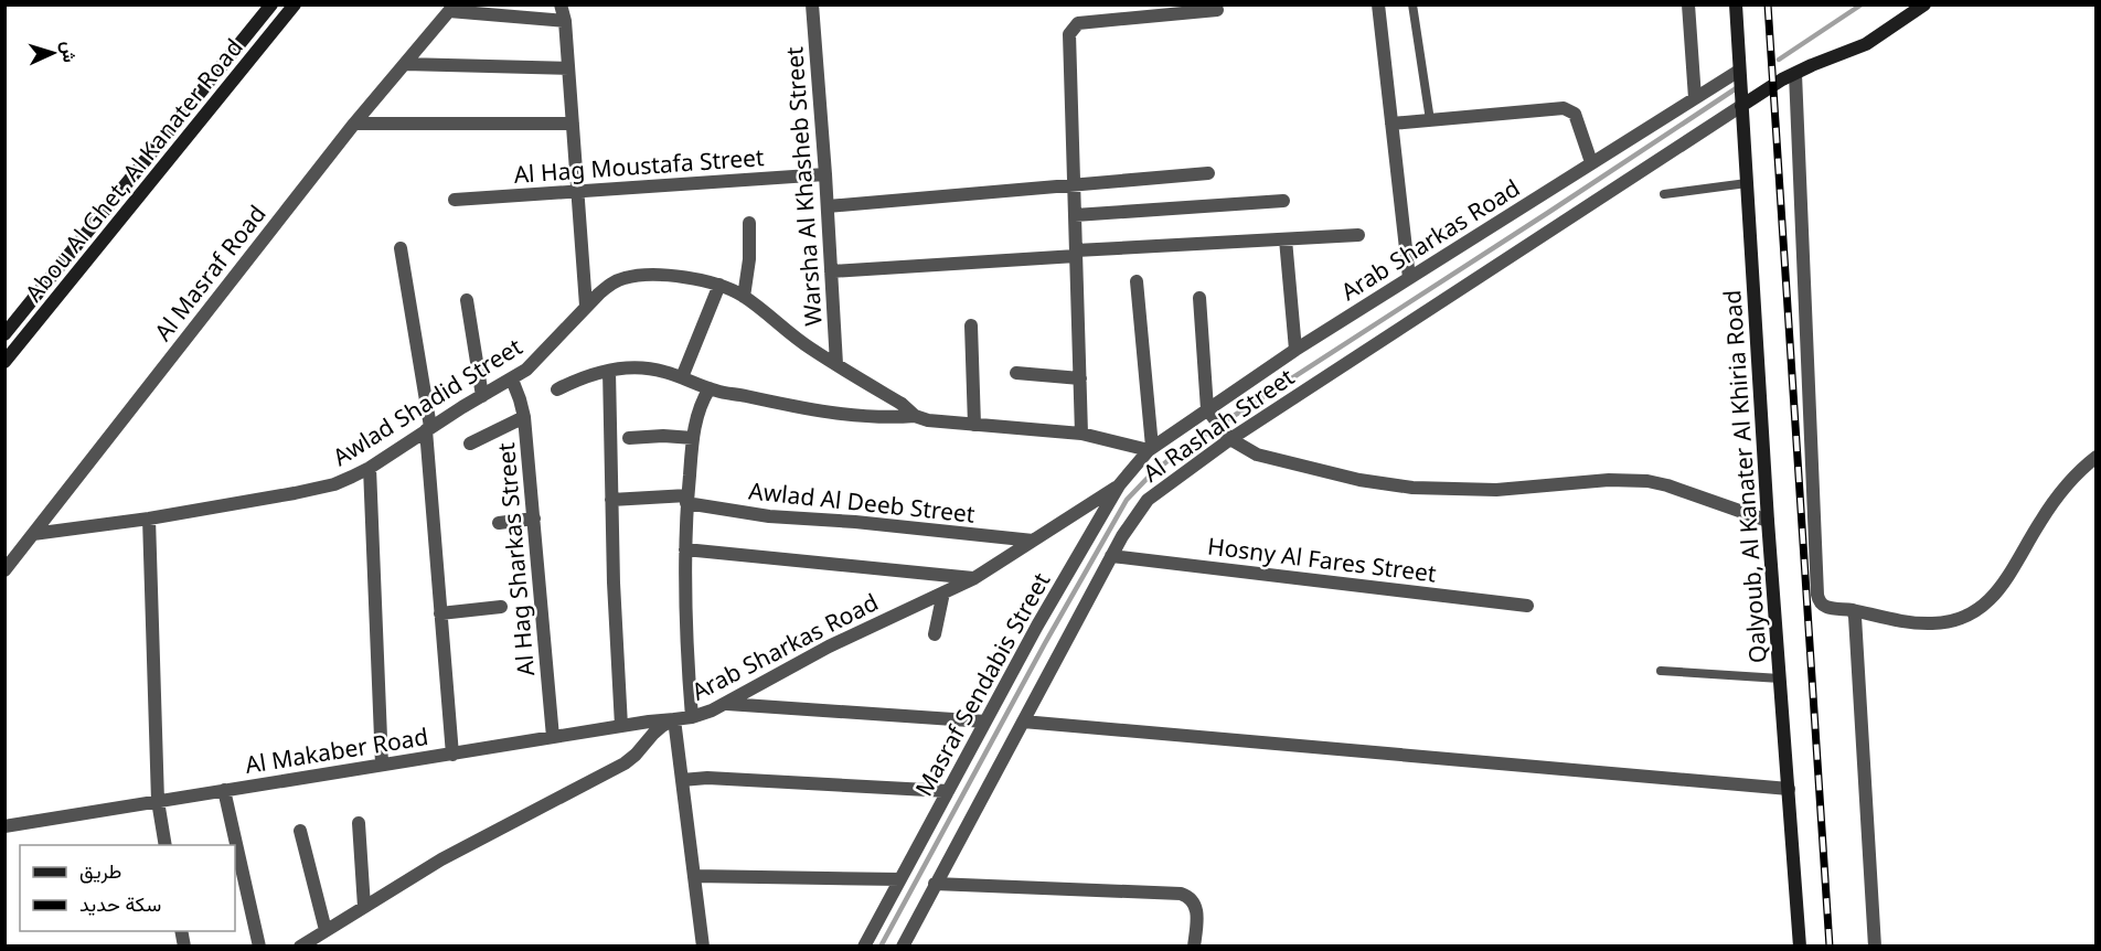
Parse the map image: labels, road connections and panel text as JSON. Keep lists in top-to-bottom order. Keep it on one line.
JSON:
{"streets":{"main road":["Abou Al Ghet, Al Kanater Road","Qalyoub, Al Kanater Al Khiria Road"],"street":["Al Hag Moustafa Street","Warsha Al Khasheb Street","Arab Sharkas Road","Al Masraf Road","Awlad Shadid Street","Al Rashah Street","Awlad Al Deeb Street","Al Hag Sharkas Street","Hosny Al Fares Street","Masraf Sendabis Street","Al Makaber Road"]},"crossings":[["Al Hag Moustafa Street","Warsha Al Khasheb Street"],["Warsha Al Khasheb Street","Awlad Shadid Street"],["Arab Sharkas Road","Qalyoub, Al Kanater Al Khiria Road"],["Arab Sharkas Road","Awlad Al Deeb Street"],["Arab Sharkas Road","Masraf Sendabis Street"],["Arab Sharkas Road","Al Makaber Road"],["Al Masraf Road","Awlad Shadid Street"],["Awlad Shadid Street","Al Hag Sharkas Street"],["Al Rashah Street","Qalyoub, Al Kanater Al Khiria Road"],["Al Rashah Street","Hosny Al Fares Street"],["Al Hag Sharkas Street","Al Makaber Road"]],"legend":["طريق","سكة حديد"],"north":"right"}
